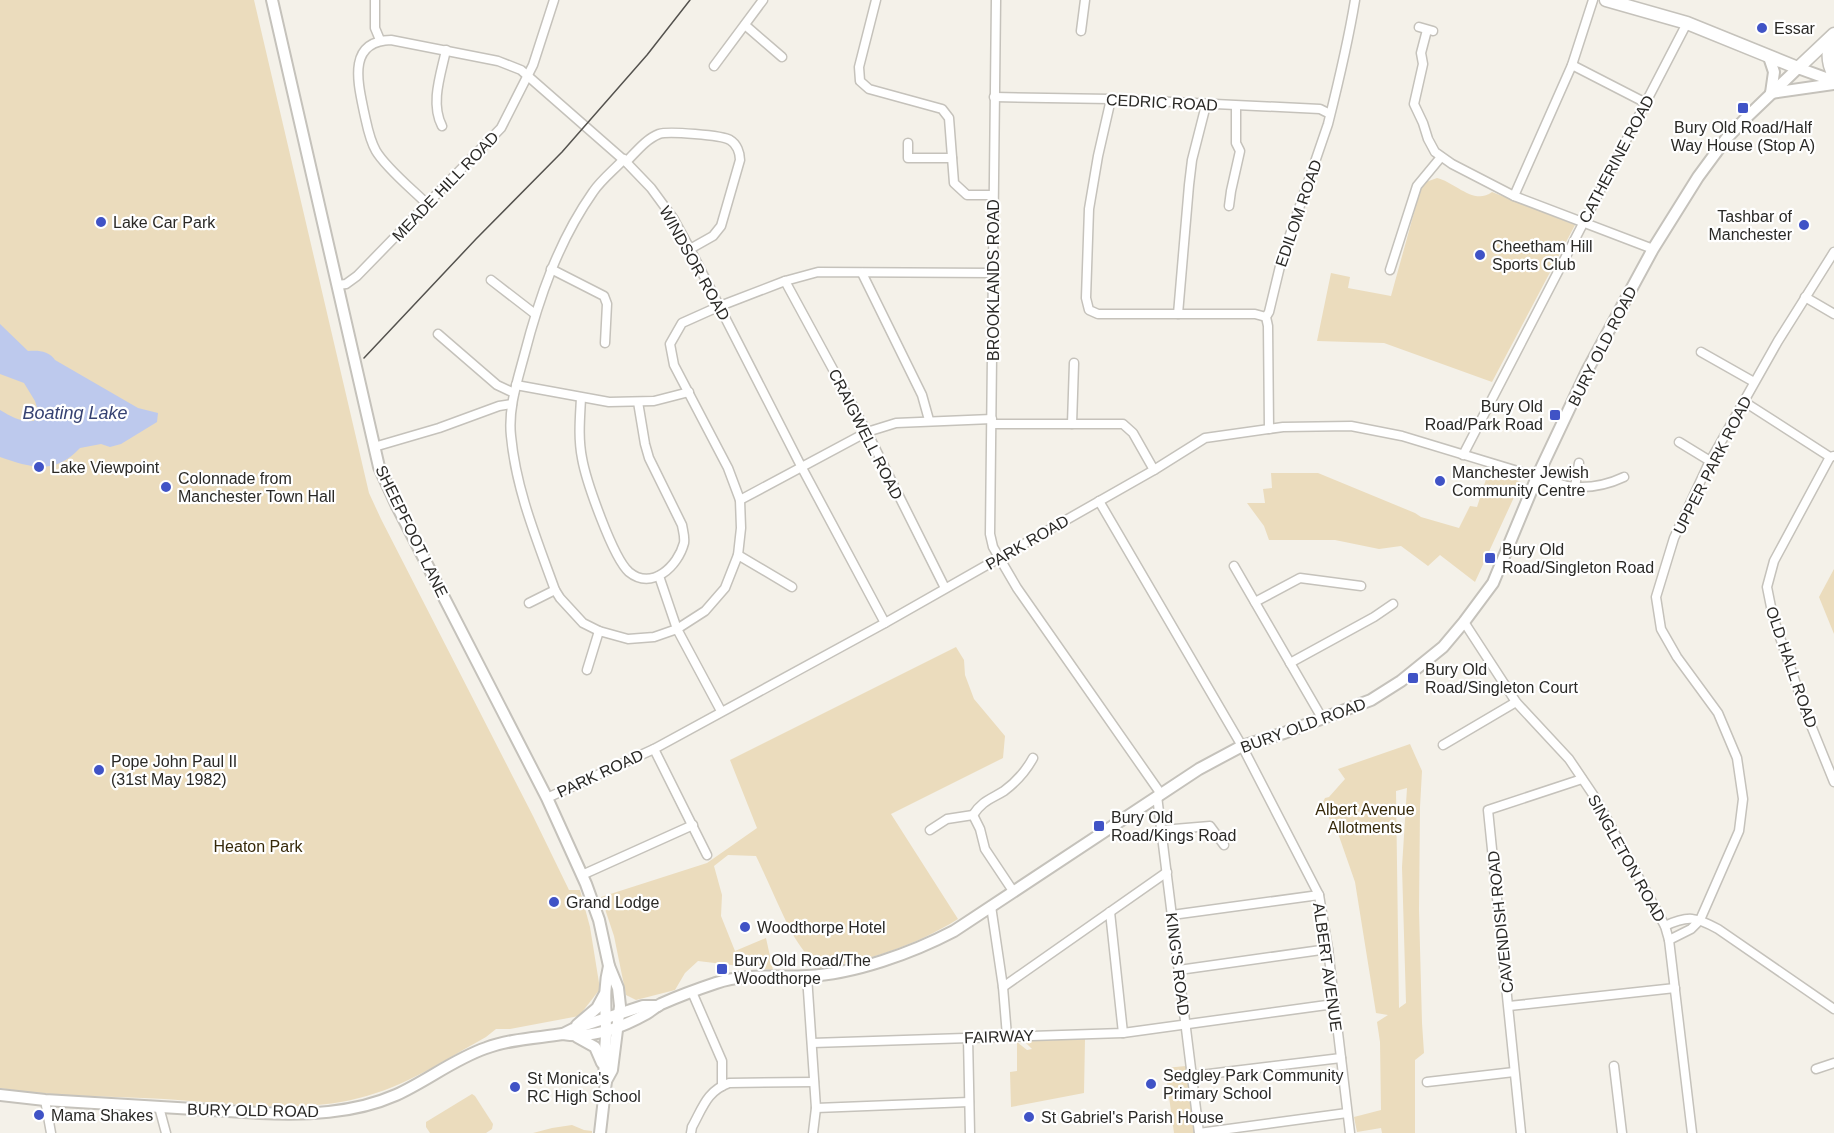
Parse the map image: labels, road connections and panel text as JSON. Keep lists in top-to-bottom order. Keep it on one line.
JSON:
{"streets":{"highway":["BURY OLD ROAD"],"main road":["SHEEPFOOT LANE"],"street":["CEDRIC ROAD","CATHERINE ROAD","MEADE HILL ROAD","EDILOM ROAD","WINDSOR ROAD","BROOKLANDS ROAD","CRAIGWELL ROAD","UPPER PARK ROAD","PARK ROAD","OLD HALL ROAD","SINGLETON ROAD","CAVENDISH ROAD","KING'S ROAD","ALBERT AVENUE","FAIRWAY"]},"crossings":[["CEDRIC ROAD","EDILOM ROAD"],["CEDRIC ROAD","BROOKLANDS ROAD"],["CATHERINE ROAD","PARK ROAD"],["MEADE HILL ROAD","WINDSOR ROAD"],["MEADE HILL ROAD","SHEEPFOOT LANE"],["EDILOM ROAD","PARK ROAD"],["WINDSOR ROAD","PARK ROAD"],["BROOKLANDS ROAD","BURY OLD ROAD"],["BROOKLANDS ROAD","PARK ROAD"],["BROOKLANDS ROAD","KING'S ROAD"],["BURY OLD ROAD","SHEEPFOOT LANE"],["BURY OLD ROAD","PARK ROAD"],["BURY OLD ROAD","SINGLETON ROAD"],["BURY OLD ROAD","KING'S ROAD"],["BURY OLD ROAD","ALBERT AVENUE"],["CRAIGWELL ROAD","PARK ROAD"],["SHEEPFOOT LANE","PARK ROAD"],["PARK ROAD","ALBERT AVENUE"],["SINGLETON ROAD","CAVENDISH ROAD"],["KING'S ROAD","FAIRWAY"],["ALBERT AVENUE","FAIRWAY"]],"water":["Boating Lake"],"parks":["Albert Avenue Allotments","Heaton Park"],"places":{"other":["Essar","Lake Car Park","Tashbar of Manchester","Cheetham Hill Sports Club","Lake Viewpoint","Manchester Jewish Community Centre","Colonnade from Manchester Town Hall","Pope John Paul II (31st May 1982)","Grand Lodge","Woodthorpe Hotel","Sedgley Park Community Primary School","St Monica's RC High School","Mama Shakes","St Gabriel's Parish House"],"transit":["Bury Old Road/Half Way House (Stop A)","Bury Old Road/Park Road","Bury Old Road/Singleton Road","Bury Old Road/Singleton Court","Bury Old Road/Kings Road","Bury Old Road/The Woodthorpe"]}}
